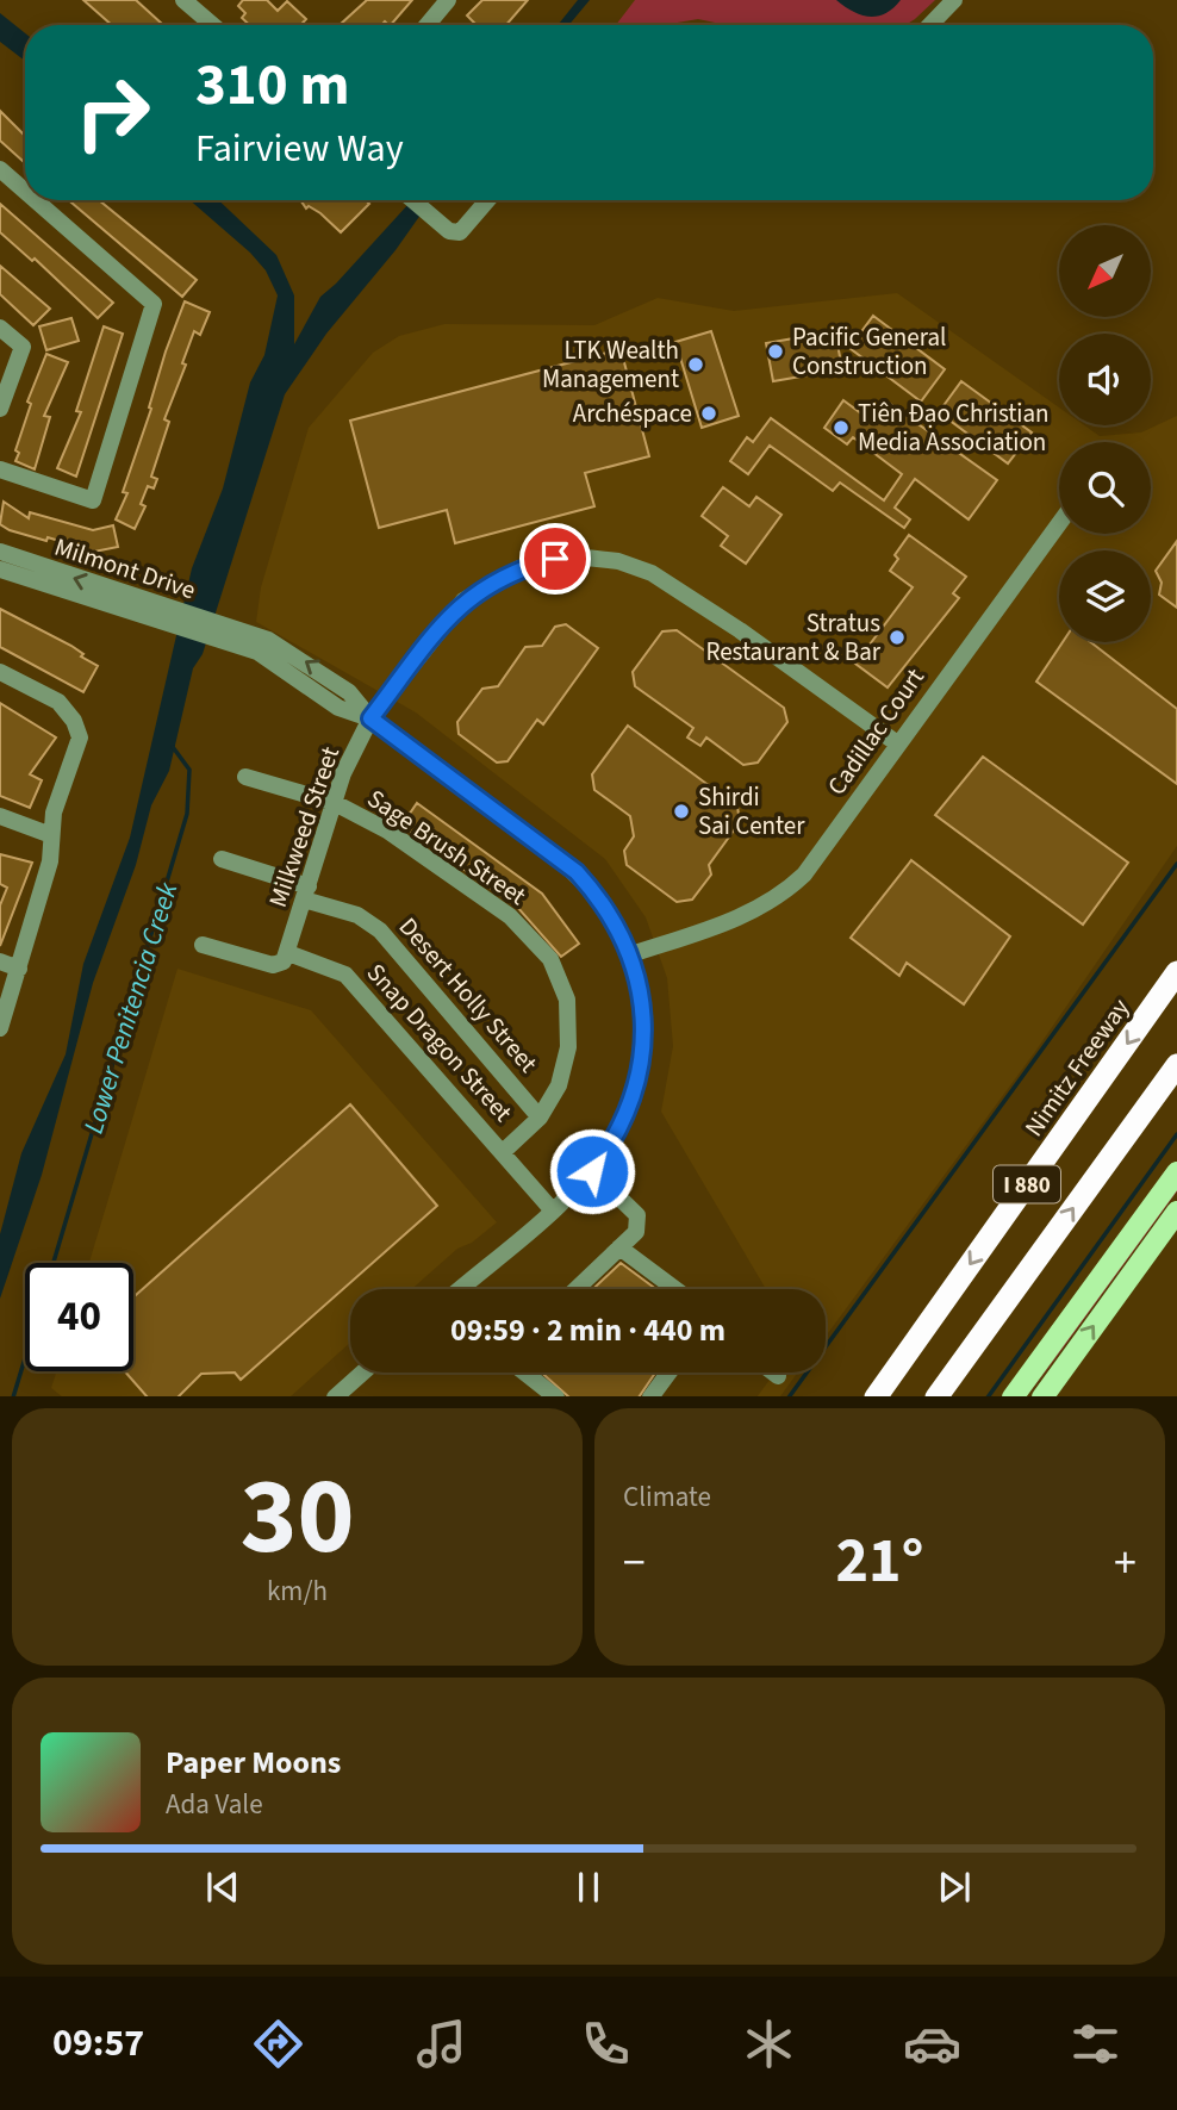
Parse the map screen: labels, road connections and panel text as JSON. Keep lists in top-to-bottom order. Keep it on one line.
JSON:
{"streets":{"highway":["Nimitz Freeway","I 880"],"street":["Milmont Drive","Cadillac Court","Milkweed Street","Sage Brush Street","Desert Holly Street","Snap Dragon Street"]},"crossings":[["Milmont Drive","Cadillac Court"],["Milmont Drive","Milkweed Street"],["Milmont Drive","Snap Dragon Street"],["Cadillac Court","Milkweed Street"],["Milkweed Street","Sage Brush Street"],["Milkweed Street","Desert Holly Street"],["Milkweed Street","Snap Dragon Street"],["Sage Brush Street","Desert Holly Street"],["Sage Brush Street","Snap Dragon Street"]],"water":["Lower Penitencia Creek"],"places":["Pacific General Construction","LTK Wealth Management","Archéspace","Tiên Đạo Christian Media Association","Stratus Restaurant & Bar","Shirdi Sai Center"],"north":"bottom left","page":{"turn":["310 m","Fairview Way"],"limit":"40","trip":"09:59 · 2 min · 440 m","tile":[["30","km/h"],"Climate"],"heat":["−","21°","+"],"song":["Paper Moons","Ada Vale"],"tabs":"09:57"}}
